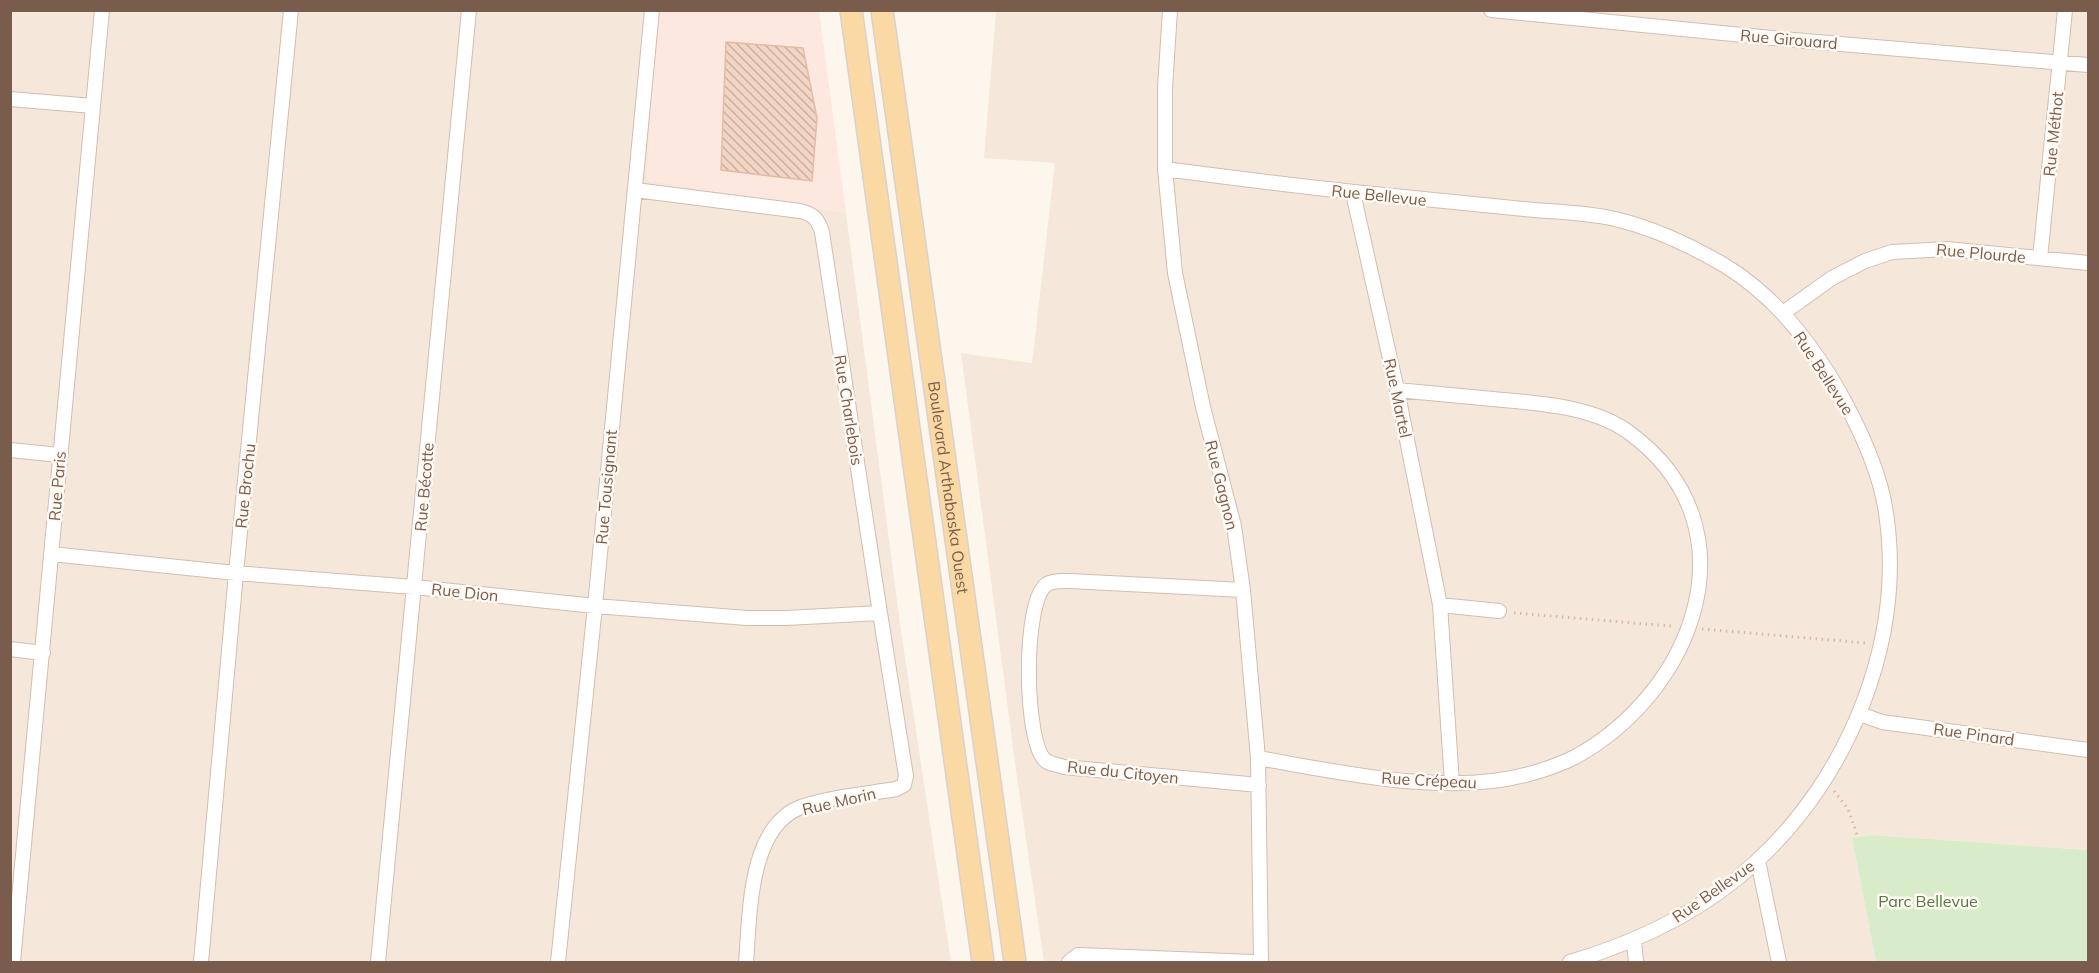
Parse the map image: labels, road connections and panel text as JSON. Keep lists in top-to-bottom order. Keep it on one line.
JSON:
{"streets":{"main road":["Boulevard Arthabaska Ouest"],"street":["Rue Girouard","Rue Méthot","Rue Bellevue","Rue Plourde","Rue Martel","Rue Charlebois","Rue Gagnon","Rue Paris","Rue Brochu","Rue Bécotte","Rue Tousignant","Rue Dion","Rue Pinard","Rue du Citoyen","Rue Crépeau","Rue Morin"]},"crossings":[["Rue Girouard","Rue Méthot"],["Rue Méthot","Rue Plourde"],["Rue Bellevue","Rue Plourde"],["Rue Bellevue","Rue Martel"],["Rue Bellevue","Rue Gagnon"],["Rue Bellevue","Rue Pinard"],["Rue Martel","Rue Crépeau"],["Rue Charlebois","Rue Tousignant"],["Rue Charlebois","Rue Dion"],["Rue Charlebois","Rue Morin"],["Rue Gagnon","Rue du Citoyen"],["Rue Gagnon","Rue Crépeau"],["Rue Paris","Rue Dion"],["Rue Brochu","Rue Dion"],["Rue Bécotte","Rue Dion"],["Rue Tousignant","Rue Dion"]],"parks":["Parc Bellevue"]}
